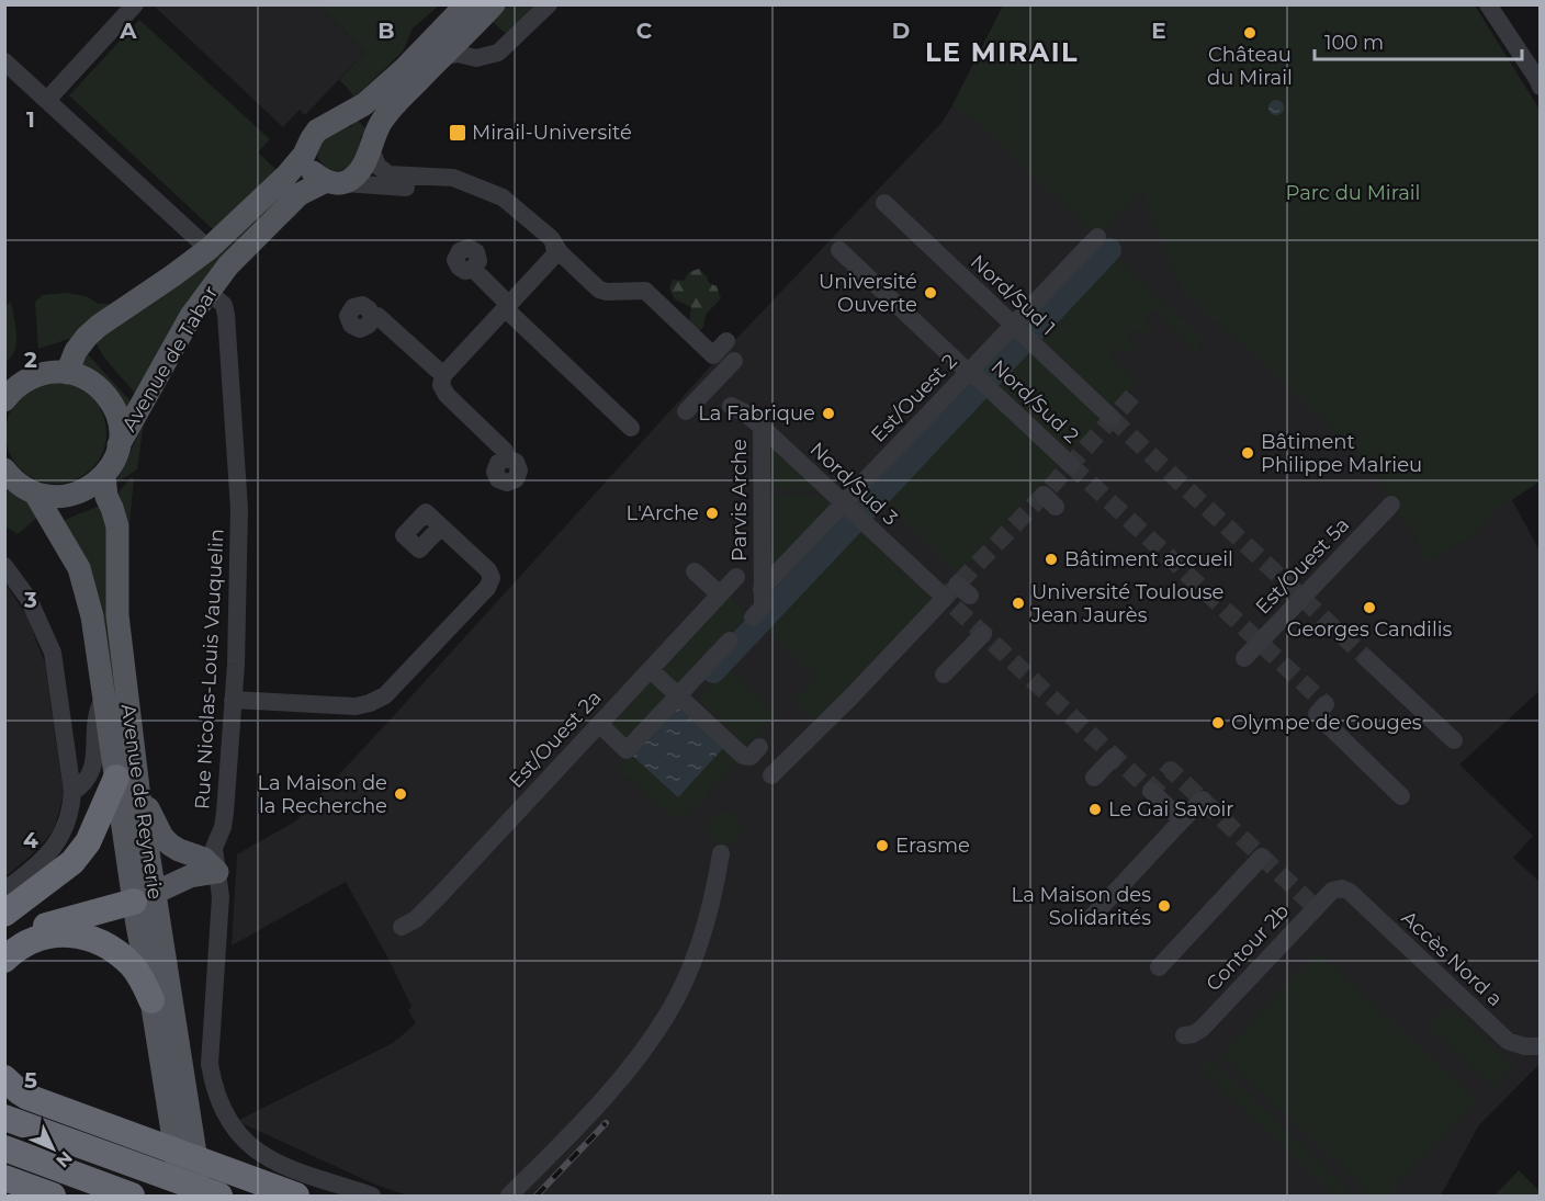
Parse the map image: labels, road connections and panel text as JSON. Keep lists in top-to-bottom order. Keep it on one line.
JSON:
{"streets":{"main road":["Avenue de Tabar","Avenue de Reynerie"],"street":["Nord/Sud 1","Est/Ouest 2","Nord/Sud 2","Nord/Sud 3","Parvis Arche","Est/Ouest 5a","Rue Nicolas-Louis Vauquelin","Est/Ouest 2a","Contour 2b","Accès Nord a"]},"crossings":[["Nord/Sud 1","Est/Ouest 2"],["Avenue de Tabar","Rue Nicolas-Louis Vauquelin"],["Avenue de Tabar","Avenue de Reynerie"],["Est/Ouest 2","Nord/Sud 2"],["Est/Ouest 2","Nord/Sud 3"],["Est/Ouest 2","Parvis Arche"],["Est/Ouest 2","Est/Ouest 2a"],["Nord/Sud 3","Parvis Arche"],["Parvis Arche","Est/Ouest 2a"],["Contour 2b","Accès Nord a"]],"districts":["LE MIRAIL"],"parks":["Parc du Mirail"],"places":{"other":["Château du Mirail","Université Ouverte","La Fabrique","Bâtiment Philippe Malrieu","L'Arche","Bâtiment accueil","Université Toulouse Jean Jaurès","Georges Candilis","Olympe de Gouges","La Maison de la Recherche","Le Gai Savoir","Erasme","La Maison des Solidarités"],"transit":["Mirail-Université"]},"scale_bar":"100 m","north":"bottom right","grid":{"columns":["A","B","C","D","E"],"rows":["1","2","3","4","5"]}}
